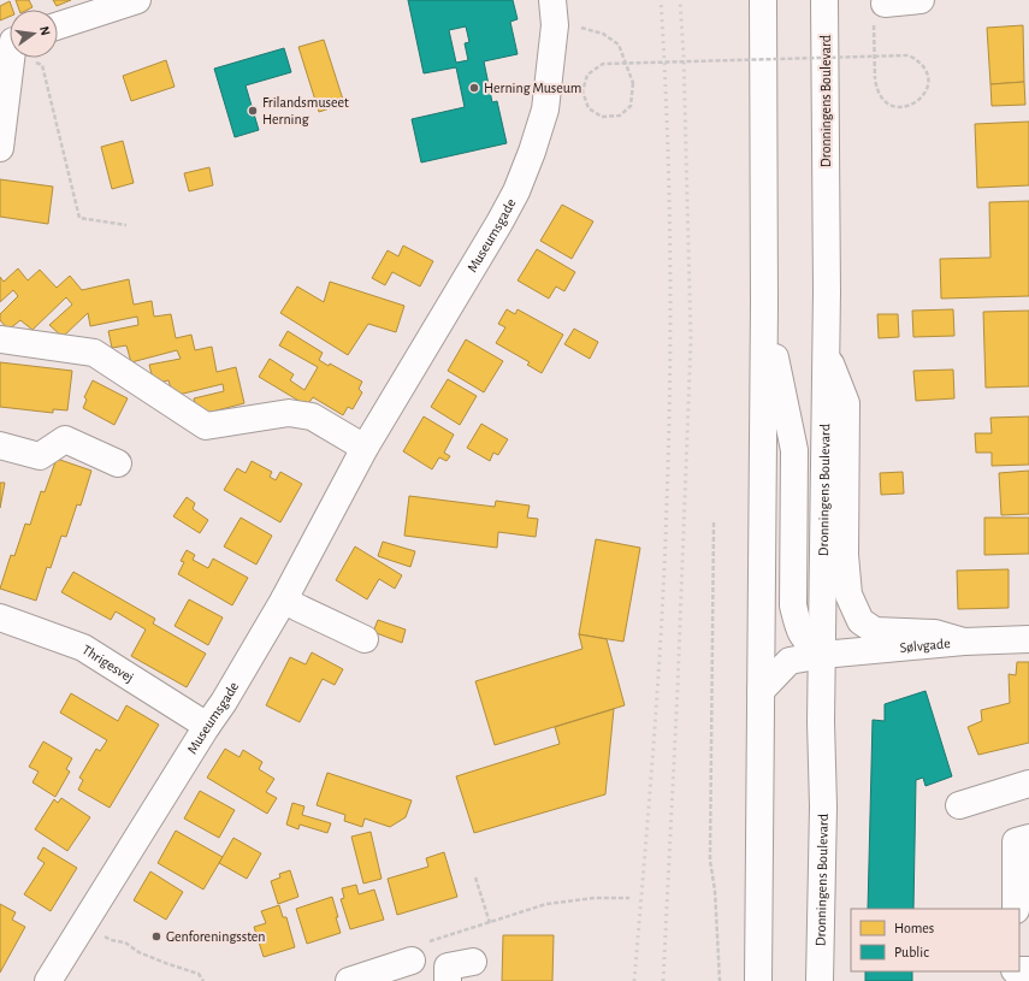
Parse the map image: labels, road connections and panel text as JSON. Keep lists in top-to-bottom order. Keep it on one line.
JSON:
{"streets":{"main road":["Dronningens Boulevard","Museumsgade","Sølvgade","Thrigesvej"]},"crossings":[["Dronningens Boulevard","Sølvgade"],["Museumsgade","Thrigesvej"]],"places":["Herning Museum","Frilandsmuseet Herning","Genforeningssten"],"legend":["Homes","Public"],"north":"right"}
